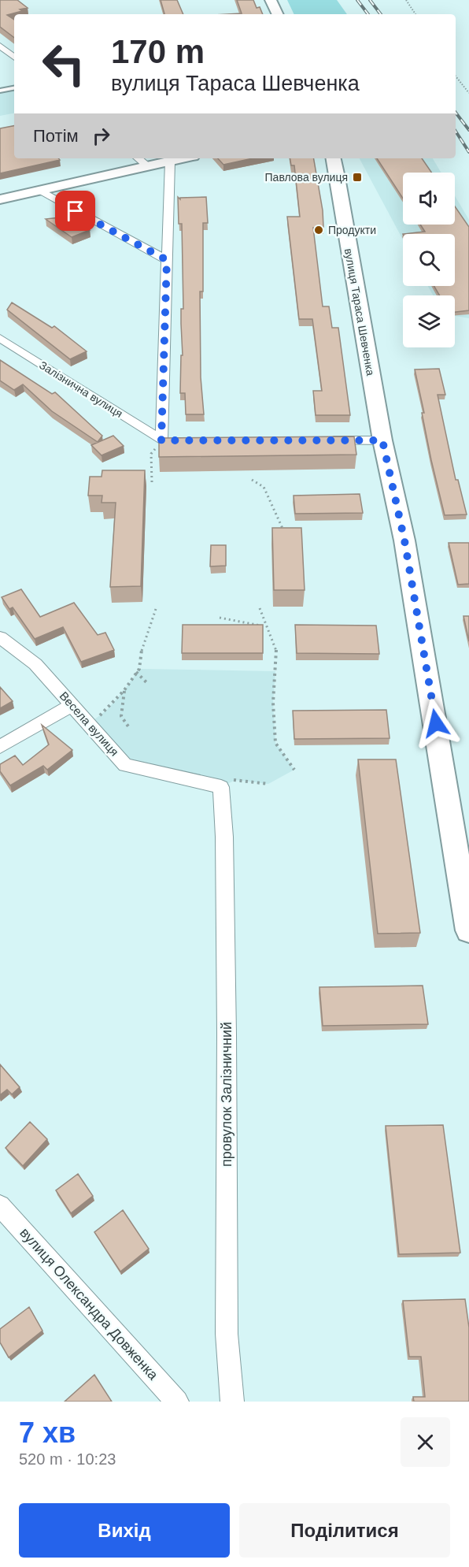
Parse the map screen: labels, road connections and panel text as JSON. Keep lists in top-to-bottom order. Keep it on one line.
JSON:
{"streets":{"main road":["вулиця Тараса Шевченка"],"street":["Залізнична вулиця","Весела вулиця","провулок Залізничний","вулиця Олександра Довженка"]},"crossings":[["Весела вулиця","провулок Залізничний"]],"places":{"transit":["Павлова вулиця"],"other":["Продукти"]},"page":{"turn":["170 m","вулиця Тараса Шевченка"],"then":"Потім","heading":["7 хв","520 m · 10:23"],"buttons":["Вихід","Поділитися"]}}
